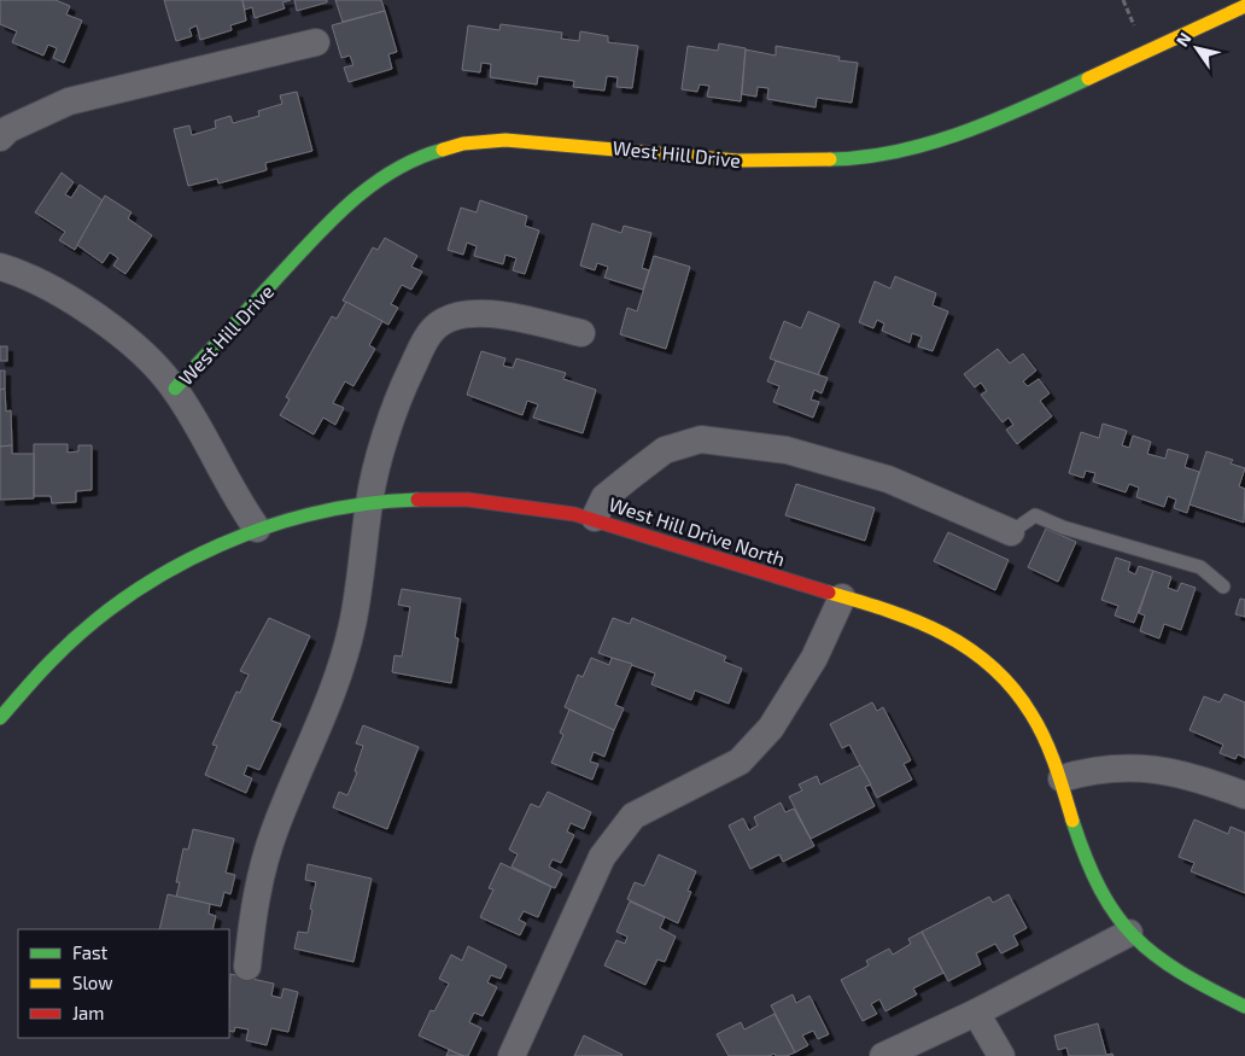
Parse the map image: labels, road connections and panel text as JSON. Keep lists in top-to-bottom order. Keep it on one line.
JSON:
{"streets":{"street":["West Hill Drive","West Hill Drive North"]},"crossings":[["West Hill Drive","West Hill Drive North"]],"legend":["Fast","Slow","Jam"],"north":"top left"}
